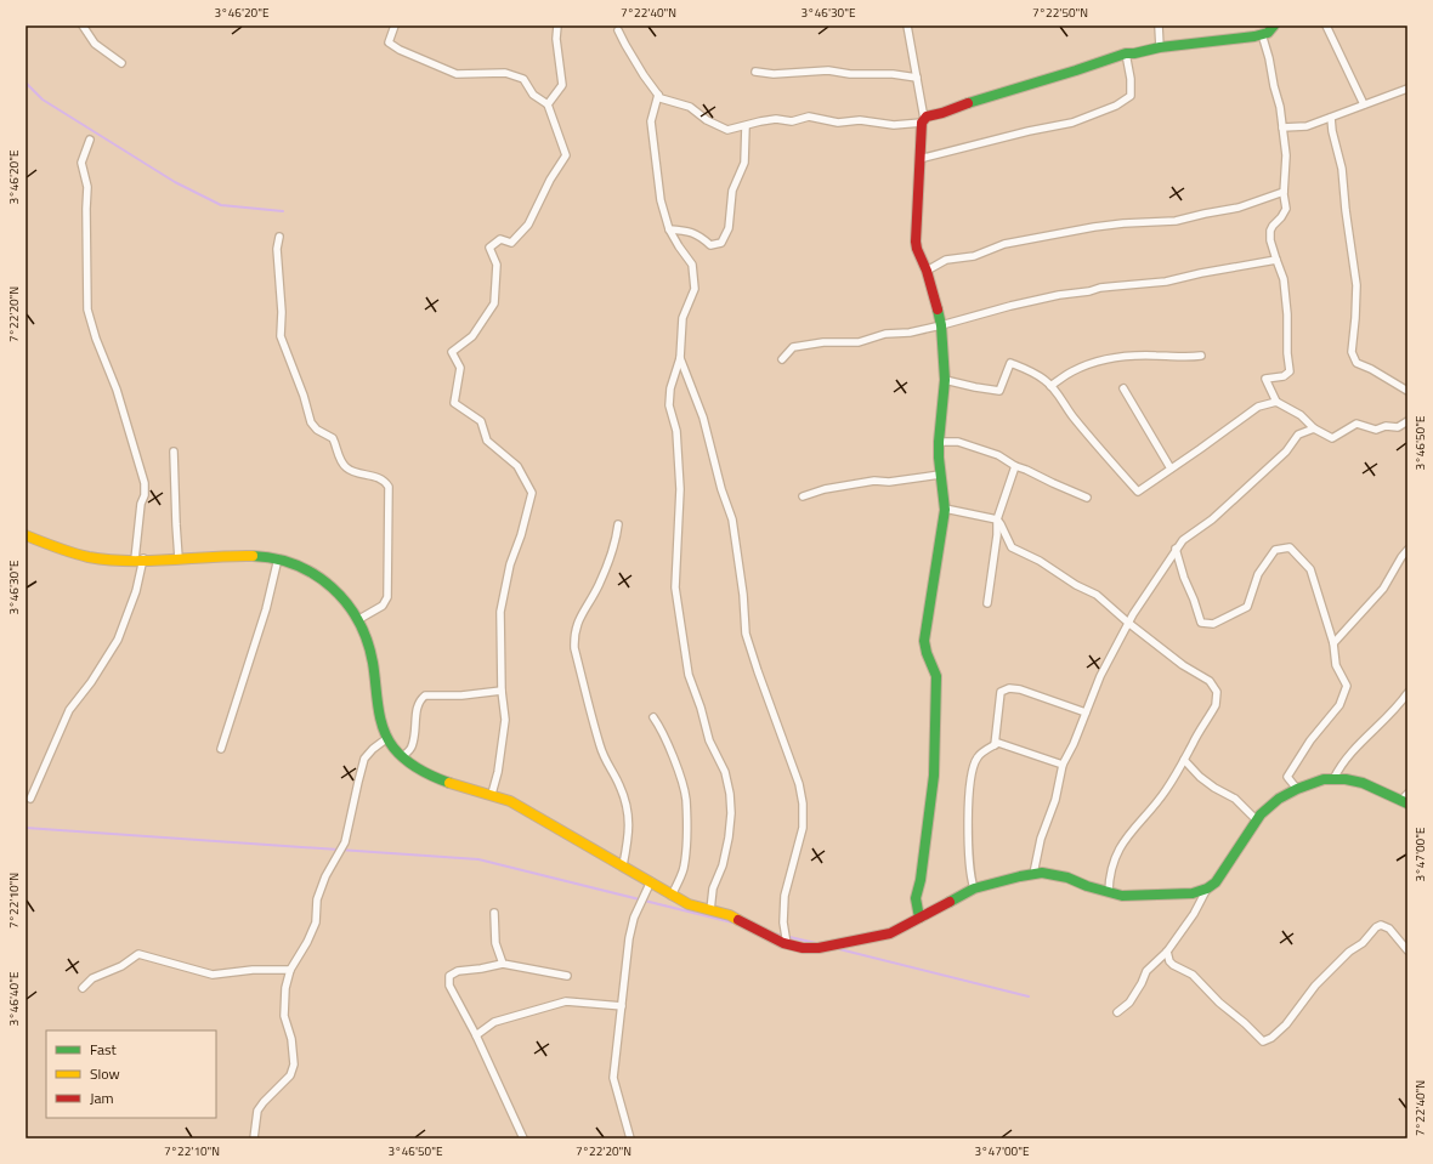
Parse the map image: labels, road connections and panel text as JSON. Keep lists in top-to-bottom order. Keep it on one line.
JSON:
{"legend":["Fast","Slow","Jam"],"coordinates":["3°46'20\"E","7°22'40\"N","3°46'30\"E","7°22'50\"N","7°22'20\"N","3°46'50\"E","3°47'00\"E","7°22'10\"N","3°46'40\"E"]}
